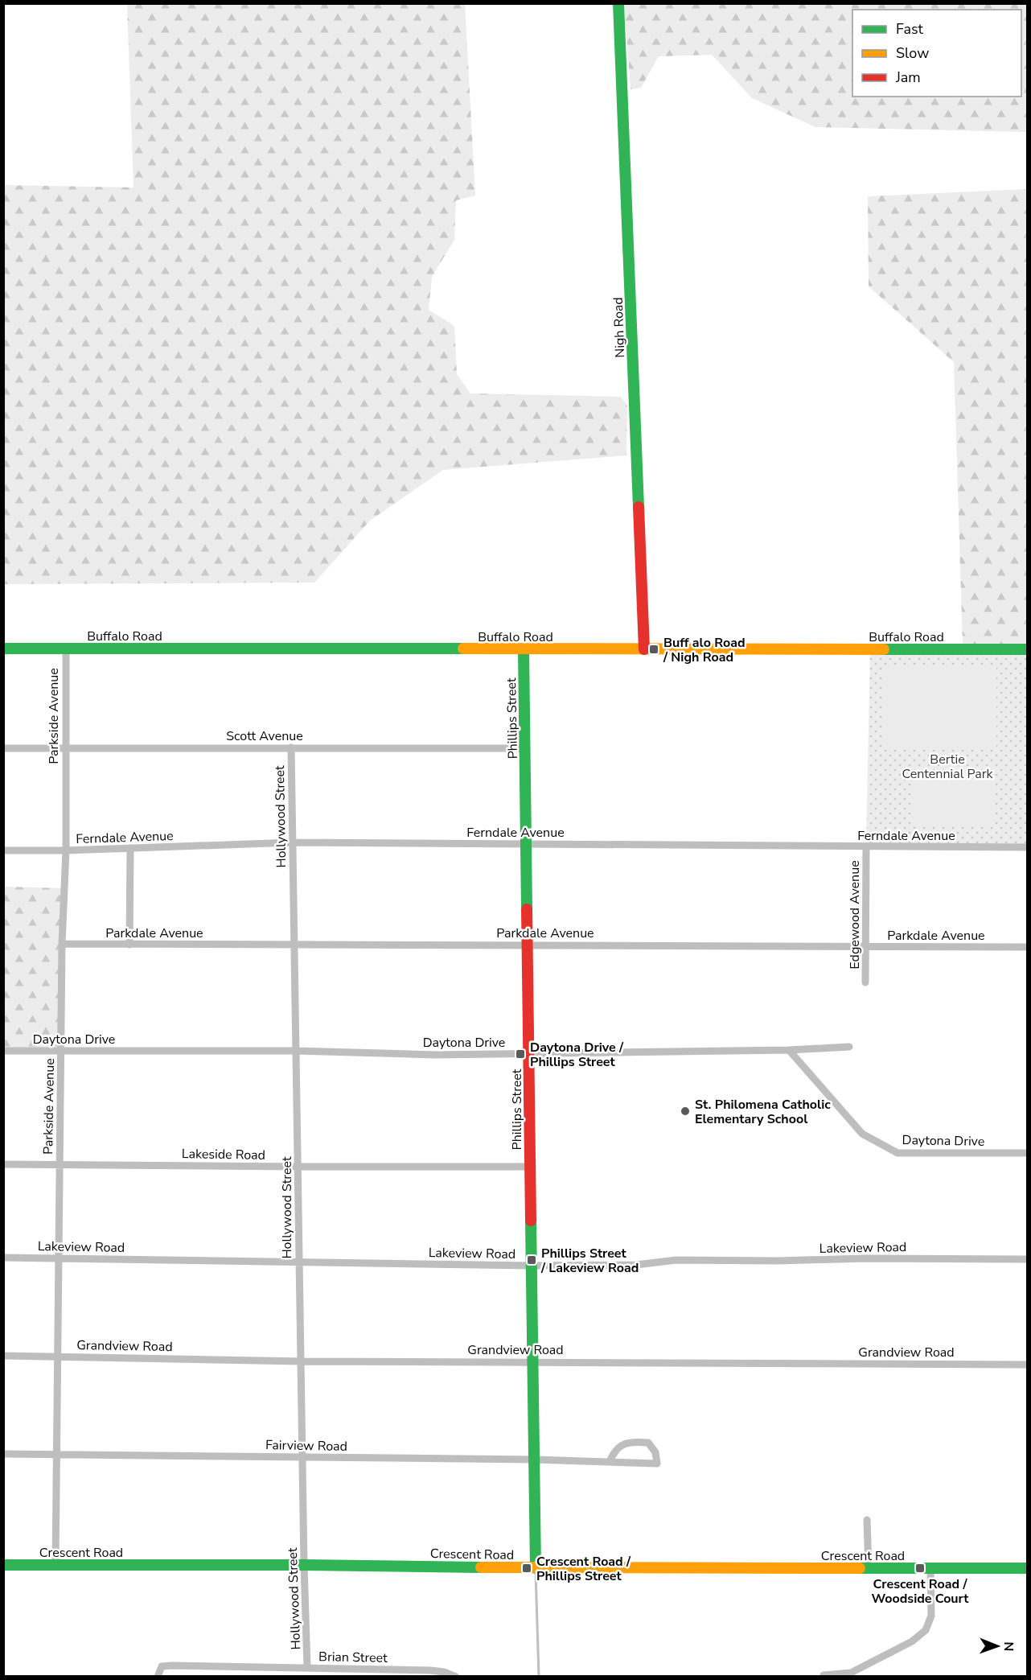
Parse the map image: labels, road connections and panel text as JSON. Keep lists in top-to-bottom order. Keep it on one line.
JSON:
{"streets":{"street":["Nigh Road","Buffalo Road","Parkside Avenue","Phillips Street","Scott Avenue","Hollywood Street","Ferndale Avenue","Edgewood Avenue","Parkdale Avenue","Daytona Drive","Lakeside Road","Lakeview Road","Grandview Road","Fairview Road","Crescent Road","Brian Street"]},"crossings":[["Nigh Road","Buffalo Road"],["Buffalo Road","Parkside Avenue"],["Buffalo Road","Phillips Street"],["Parkside Avenue","Scott Avenue"],["Parkside Avenue","Ferndale Avenue"],["Parkside Avenue","Parkdale Avenue"],["Parkside Avenue","Daytona Drive"],["Parkside Avenue","Lakeside Road"],["Parkside Avenue","Lakeview Road"],["Parkside Avenue","Grandview Road"],["Parkside Avenue","Fairview Road"],["Parkside Avenue","Crescent Road"],["Phillips Street","Scott Avenue"],["Phillips Street","Ferndale Avenue"],["Phillips Street","Parkdale Avenue"],["Phillips Street","Daytona Drive"],["Phillips Street","Lakeside Road"],["Phillips Street","Lakeview Road"],["Phillips Street","Grandview Road"],["Phillips Street","Fairview Road"],["Phillips Street","Crescent Road"],["Scott Avenue","Hollywood Street"],["Hollywood Street","Ferndale Avenue"],["Hollywood Street","Parkdale Avenue"],["Hollywood Street","Daytona Drive"],["Hollywood Street","Lakeside Road"],["Hollywood Street","Lakeview Road"],["Hollywood Street","Grandview Road"],["Hollywood Street","Fairview Road"],["Hollywood Street","Crescent Road"],["Hollywood Street","Brian Street"],["Ferndale Avenue","Edgewood Avenue"],["Edgewood Avenue","Parkdale Avenue"]],"parks":["Bertie Centennial Park"],"places":{"transit":["Buff alo Road / Nigh Road","Daytona Drive / Phillips Street","Phillips Street / Lakeview Road","Crescent Road / Phillips Street","Crescent Road / Woodside Court"],"other":["St. Philomena Catholic Elementary School"]},"legend":["Fast","Slow","Jam"],"north":"right"}
